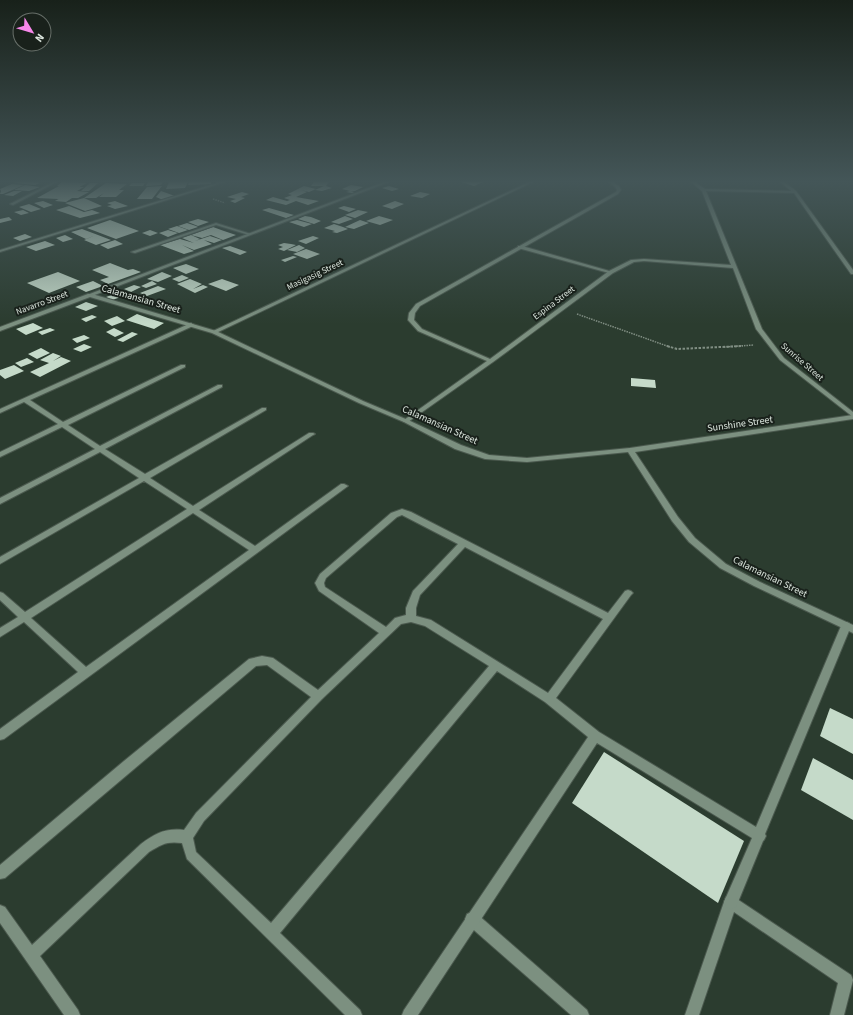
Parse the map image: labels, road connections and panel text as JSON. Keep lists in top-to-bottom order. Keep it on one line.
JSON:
{"streets":{"street":["Masigasig Street","Calamansian Street","Navarro Street","Espina Street","Sunrise Street","Sunshine Street"]},"crossings":[["Masigasig Street","Calamansian Street"],["Calamansian Street","Navarro Street"],["Calamansian Street","Espina Street"],["Calamansian Street","Sunshine Street"],["Espina Street","Sunrise Street"],["Sunrise Street","Sunshine Street"]],"north":"bottom right"}
